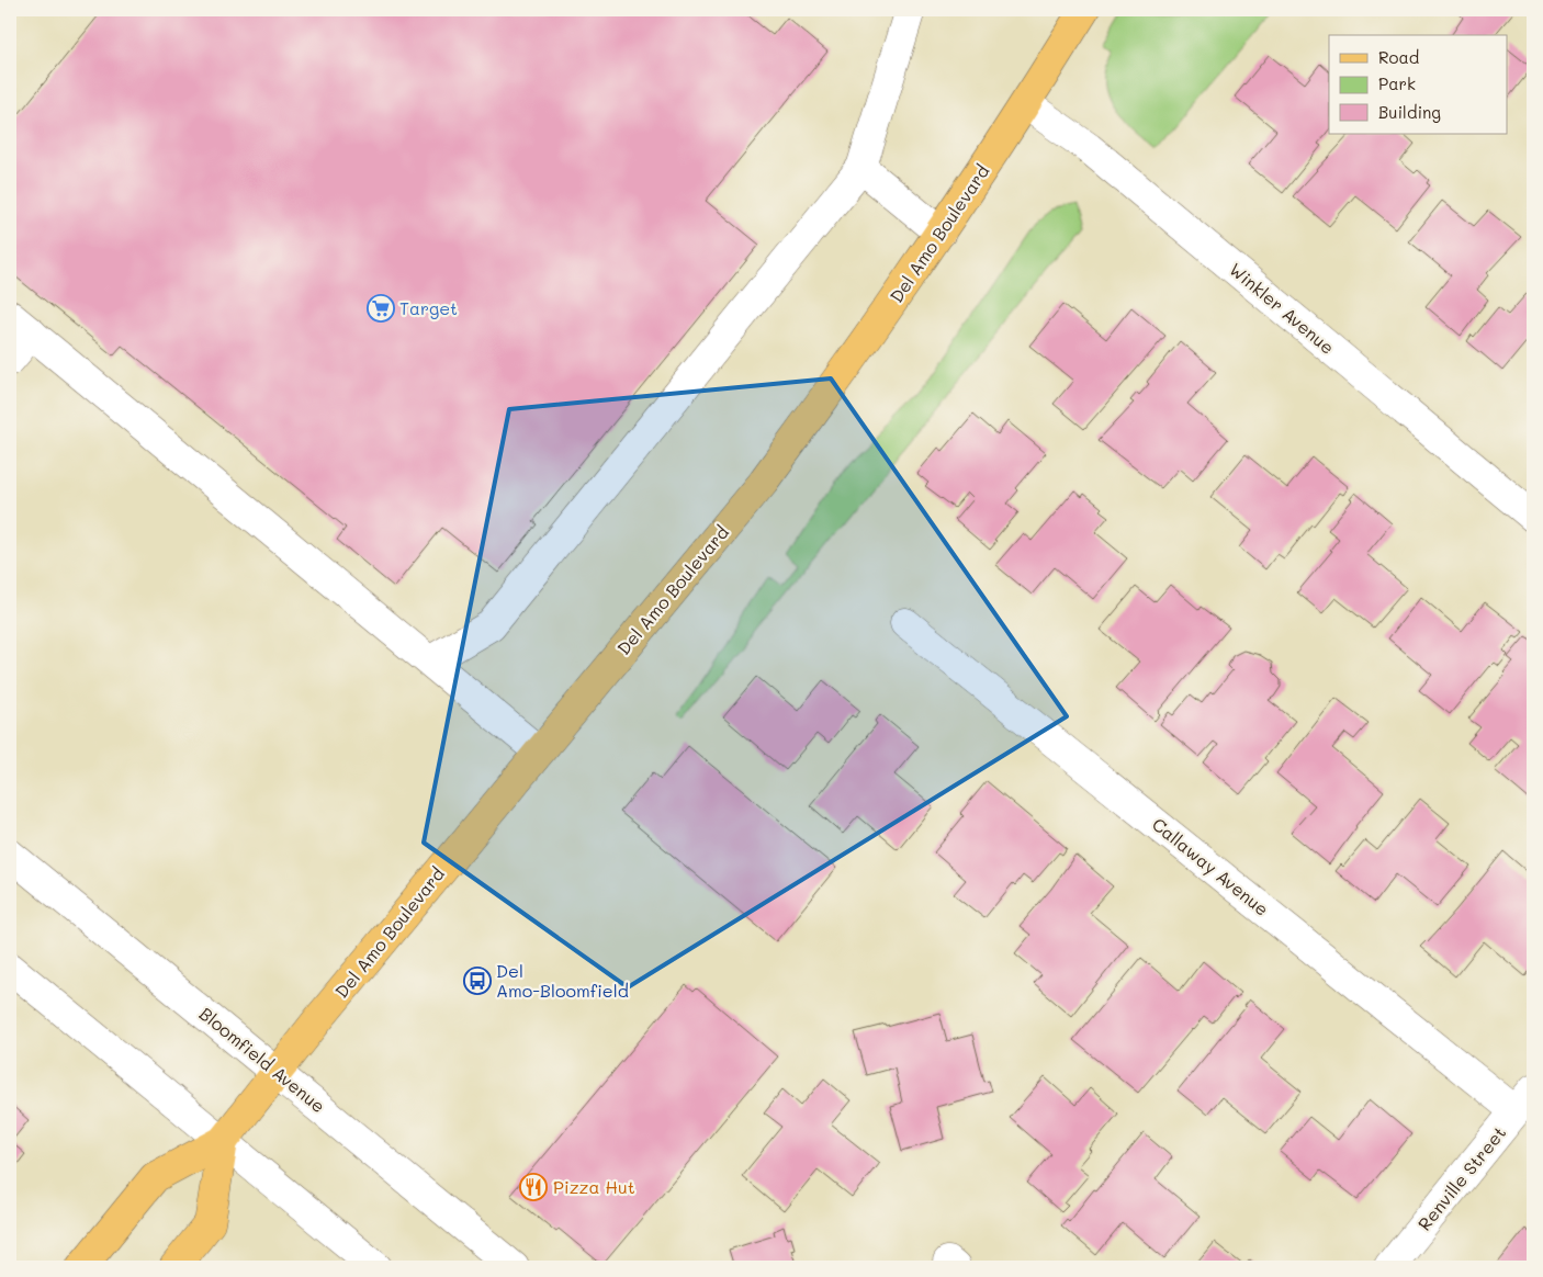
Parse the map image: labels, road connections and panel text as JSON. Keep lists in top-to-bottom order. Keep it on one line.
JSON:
{"streets":{"main road":["Del Amo Boulevard"],"street":["Winkler Avenue","Callaway Avenue","Bloomfield Avenue","Renville Street"]},"crossings":[["Del Amo Boulevard","Winkler Avenue"],["Del Amo Boulevard","Bloomfield Avenue"],["Callaway Avenue","Renville Street"]],"places":{"supermarket":["Target"],"bus stop":["Del Amo-Bloomfield"],"restaurant":["Pizza Hut"]},"legend":["Road","Park","Building"]}
